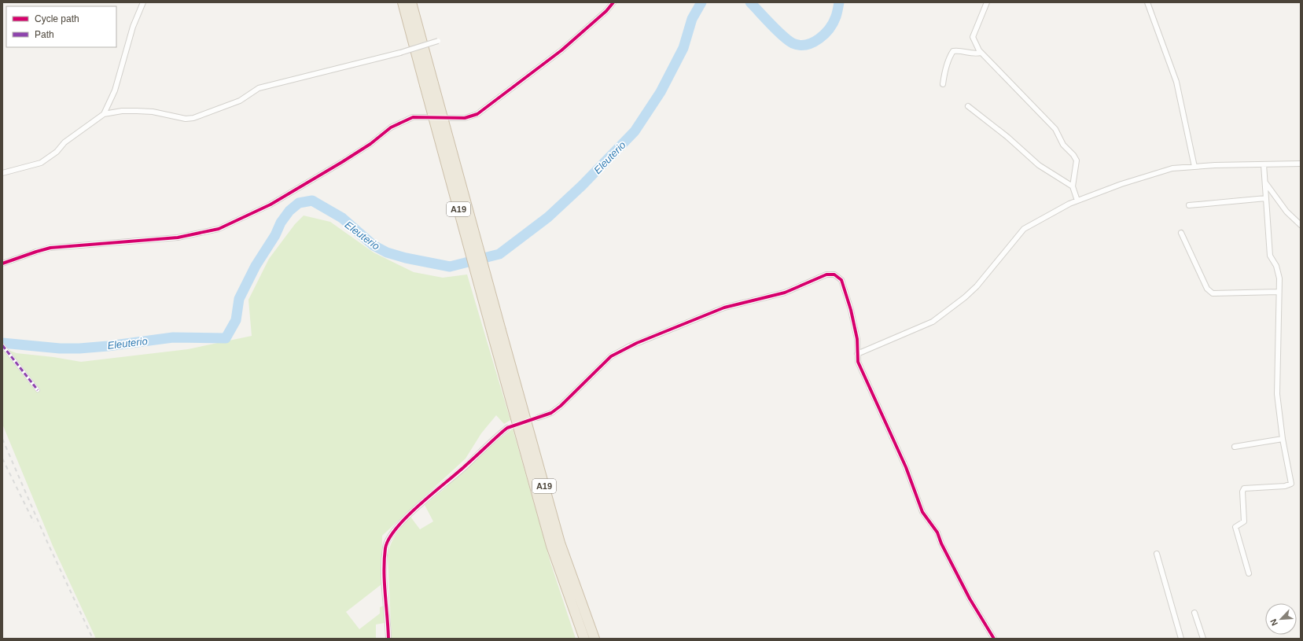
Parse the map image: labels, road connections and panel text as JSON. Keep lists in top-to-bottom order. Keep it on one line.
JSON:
{"streets":{"highway":["A19"]},"water":["Eleuterio"],"legend":["Cycle path","Path"],"north":"bottom left"}
